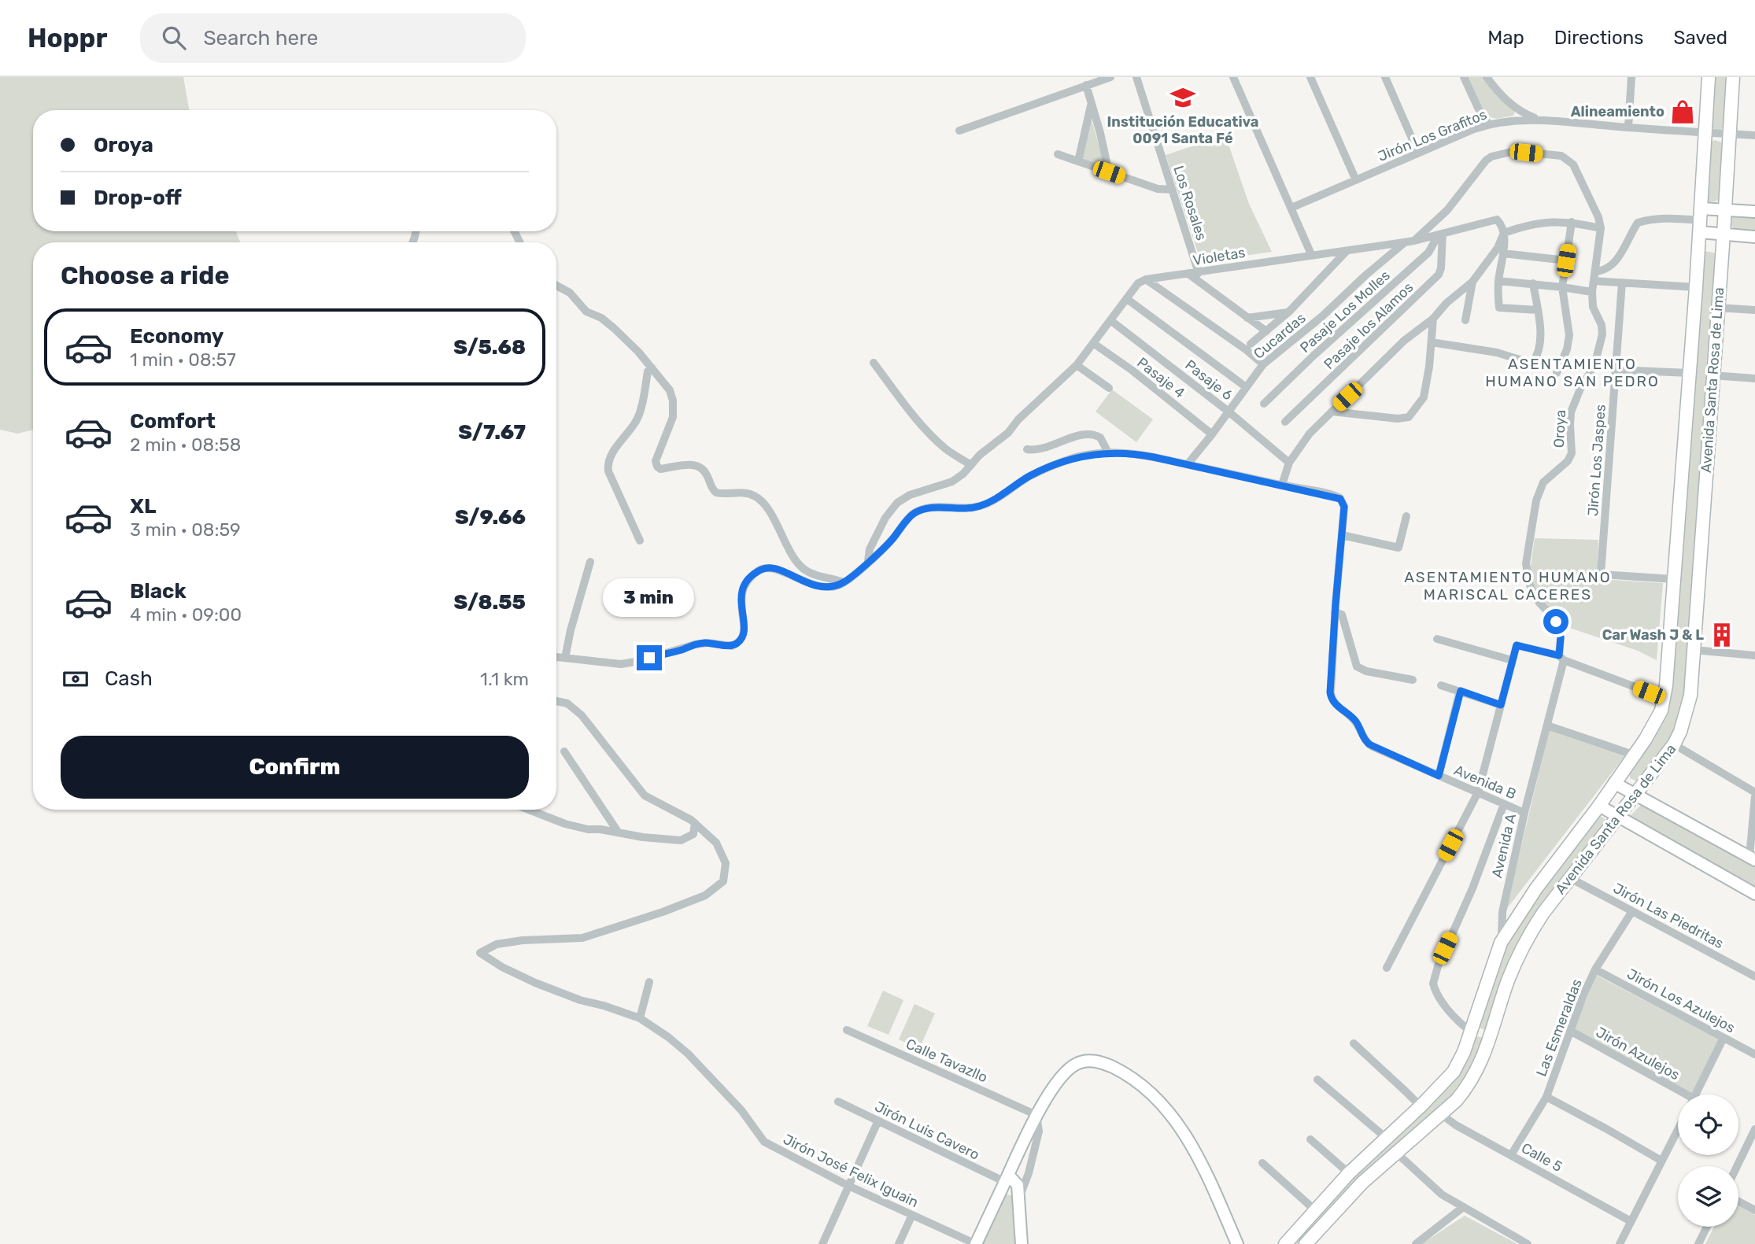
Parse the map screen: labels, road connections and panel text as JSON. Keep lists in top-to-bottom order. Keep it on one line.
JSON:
{"streets":{"main road":["Avenida Santa Rosa de Lima"],"street":["Jirón Los Grafitos","Los Rosales","Violetas","Pasaje Los Molles","Pasaje los Alamos","Cucardas","Pasaje 4","Pasaje 6","Oroya","Jirón Los Jaspes","Avenida B","Avenida A","Jirón Las Piedritas","Jirón Los Azulejos","Las Esmeraldas","Jirón Azulejos","Calle Tavazllo","Jirón Luis Cavero","Calle 5","Jirón José Felix Iguain"]},"crossings":[["Jirón Los Grafitos","Avenida Santa Rosa de Lima"],["Los Rosales","Violetas"],["Violetas","Pasaje Los Molles"],["Violetas","Pasaje los Alamos"],["Violetas","Cucardas"],["Violetas","Oroya"],["Pasaje Los Molles","Pasaje los Alamos"],["Cucardas","Pasaje 4"],["Cucardas","Pasaje 6"],["Avenida Santa Rosa de Lima","Jirón Los Jaspes"],["Avenida Santa Rosa de Lima","Avenida A"],["Avenida Santa Rosa de Lima","Jirón Las Piedritas"],["Avenida Santa Rosa de Lima","Calle 5"],["Oroya","Avenida A"],["Avenida B","Avenida A"],["Jirón Las Piedritas","Las Esmeraldas"],["Jirón Los Azulejos","Las Esmeraldas"],["Las Esmeraldas","Jirón Azulejos"],["Las Esmeraldas","Calle 5"]],"districts":["ASENTAMIENTO HUMANO SAN PEDRO","ASENTAMIENTO HUMANO MARISCAL CACERES"],"places":{"school or university":["Institución Educativa 0091 Santa Fé"],"shop":["Alineamiento"],"building":["Car Wash J & L"]},"page":{"header":"Hoppr","search":"Search here","nav":["Map","Directions","Saved"],"banner":["Oroya","Drop-off"],"heading":"Choose a ride","list":[{"name":"Economy","note":"1 min · 08:57","value":"S/5.68"},{"name":"Comfort","note":"2 min · 08:58","value":"S/7.67"},{"name":"XL","note":"3 min · 08:59","value":"S/9.66"},{"name":"Black","note":"4 min · 09:00","value":"S/8.55"}],"bubble":"3 min","pay":["Cash","1.1 km"],"buttons":"Confirm"}}
